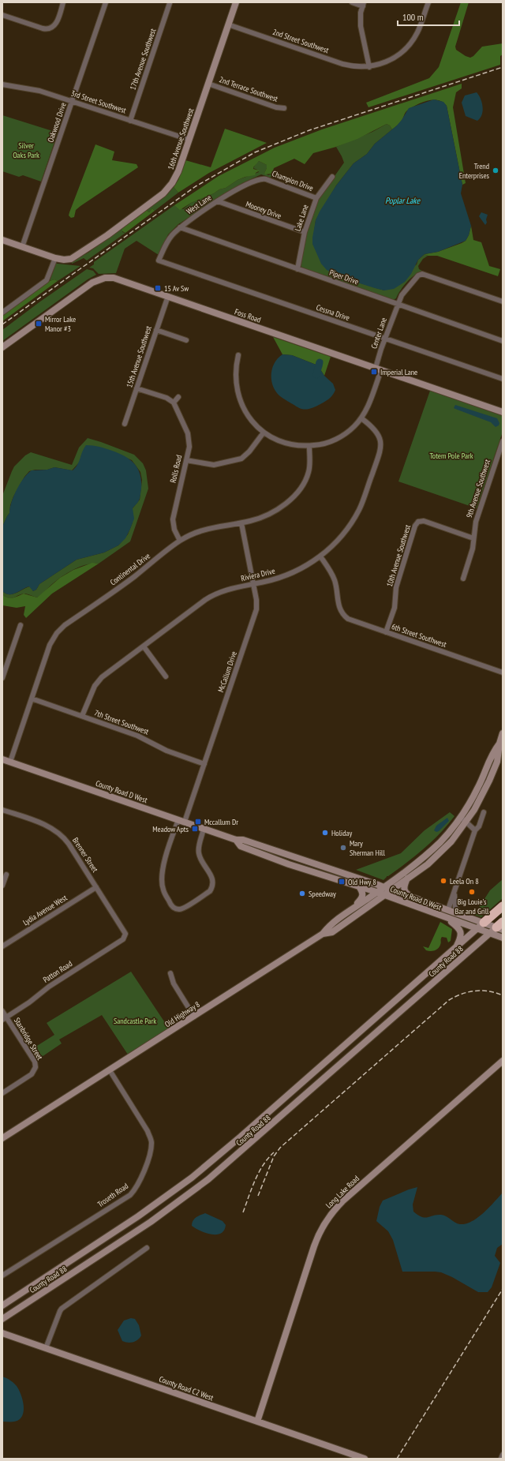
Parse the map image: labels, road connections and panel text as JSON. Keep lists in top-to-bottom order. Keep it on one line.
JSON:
{"streets":{"street":["2nd Street Southwest","17th Avenue Southwest","2nd Terrace Southwest","3rd Street Southwest","Oakwood Drive","16th Avenue Southwest","Champion Drive","West Lane","Mooney Drive","Lake Lane","Piper Drive","Cessna Drive","Foss Road","Center Lane","15th Avenue Southwest","Rolls Road","9th Avenue Southwest","10th Avenue Southwest","Continental Drive","Riviera Drive","6th Street Southwest","McCallum Drive","7th Street Southwest","County Road D West","Brenner Street","Lydia Avenue West","County Road 88","Patton Road","Old Highway 8","Stanbridge Street","Long Lake Road","Troseth Road","County Road C2 West"]},"crossings":[["2nd Street Southwest","16th Avenue Southwest"],["17th Avenue Southwest","3rd Street Southwest"],["2nd Terrace Southwest","16th Avenue Southwest"],["3rd Street Southwest","Oakwood Drive"],["3rd Street Southwest","16th Avenue Southwest"],["Oakwood Drive","16th Avenue Southwest"],["Champion Drive","West Lane"],["Champion Drive","Lake Lane"],["West Lane","Mooney Drive"],["West Lane","Piper Drive"],["West Lane","Cessna Drive"],["Mooney Drive","Lake Lane"],["Lake Lane","Piper Drive"],["Piper Drive","Center Lane"],["Cessna Drive","Center Lane"],["Foss Road","Center Lane"],["Foss Road","15th Avenue Southwest"],["Rolls Road","Continental Drive"],["9th Avenue Southwest","10th Avenue Southwest"],["10th Avenue Southwest","6th Street Southwest"],["Continental Drive","McCallum Drive"],["Continental Drive","7th Street Southwest"],["Continental Drive","County Road D West"],["Riviera Drive","6th Street Southwest"],["Riviera Drive","McCallum Drive"],["Riviera Drive","7th Street Southwest"],["McCallum Drive","7th Street Southwest"],["McCallum Drive","County Road D West"],["County Road D West","County Road 88"],["County Road D West","Old Highway 8"],["Brenner Street","Lydia Avenue West"],["Brenner Street","Patton Road"],["Patton Road","Stanbridge Street"],["Old Highway 8","Troseth Road"],["Long Lake Road","County Road C2 West"]],"water":["Poplar Lake"],"parks":["Silver Oaks Park","Totem Pole Park","Sandcastle Park"],"places":{"other":["Trend Enterprises","Holiday","Mary Sherman Hill","Leela On 8","Big Louie's Bar and Grill","Speedway"],"transit":["15 Av Sw","Mirror Lake Manor #3","Imperial Lane","Mccallum Dr","Meadow Apts","Old Hwy 8"]},"scale_bar":"100 m"}
